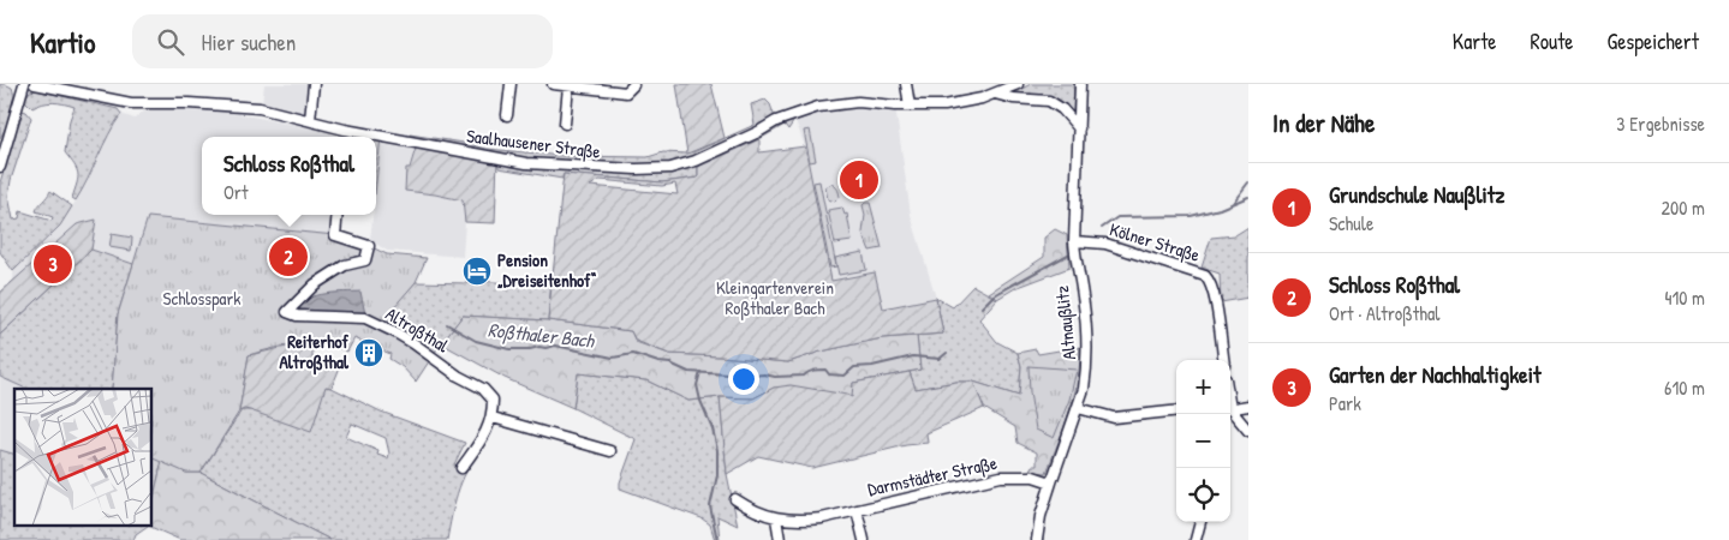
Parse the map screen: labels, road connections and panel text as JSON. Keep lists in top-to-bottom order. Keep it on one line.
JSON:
{"streets":{"street":["Saalhausener Straße","Kölner Straße","Altnaußlitz","Altroßthal","Darmstädter Straße"]},"crossings":[["Kölner Straße","Altnaußlitz"],["Altnaußlitz","Darmstädter Straße"]],"water":["Roßthaler Bach"],"parks":["Kleingartenverein Roßthaler Bach","Schlosspark"],"places":{"hotel":["Pension „Dreiseitenhof“"],"building":["Reiterhof Altroßthal"]},"page":{"header":"Kartio","search":"Hier suchen","nav":["Karte","Route","Gespeichert"],"heading":["In der Nähe","3 Ergebnisse"],"popup":["Schloss Roßthal","Ort"],"pins":["1","2","3"],"list":[{"mark":"1","name":"Grundschule Naußlitz","note":"Schule","value":"200 m"},{"mark":"2","name":"Schloss Roßthal","note":"Ort · Altroßthal","value":"410 m"},{"mark":"3","name":"Garten der Nachhaltigkeit","note":"Park","value":"610 m"}],"map_buttons":["+","−"]}}
